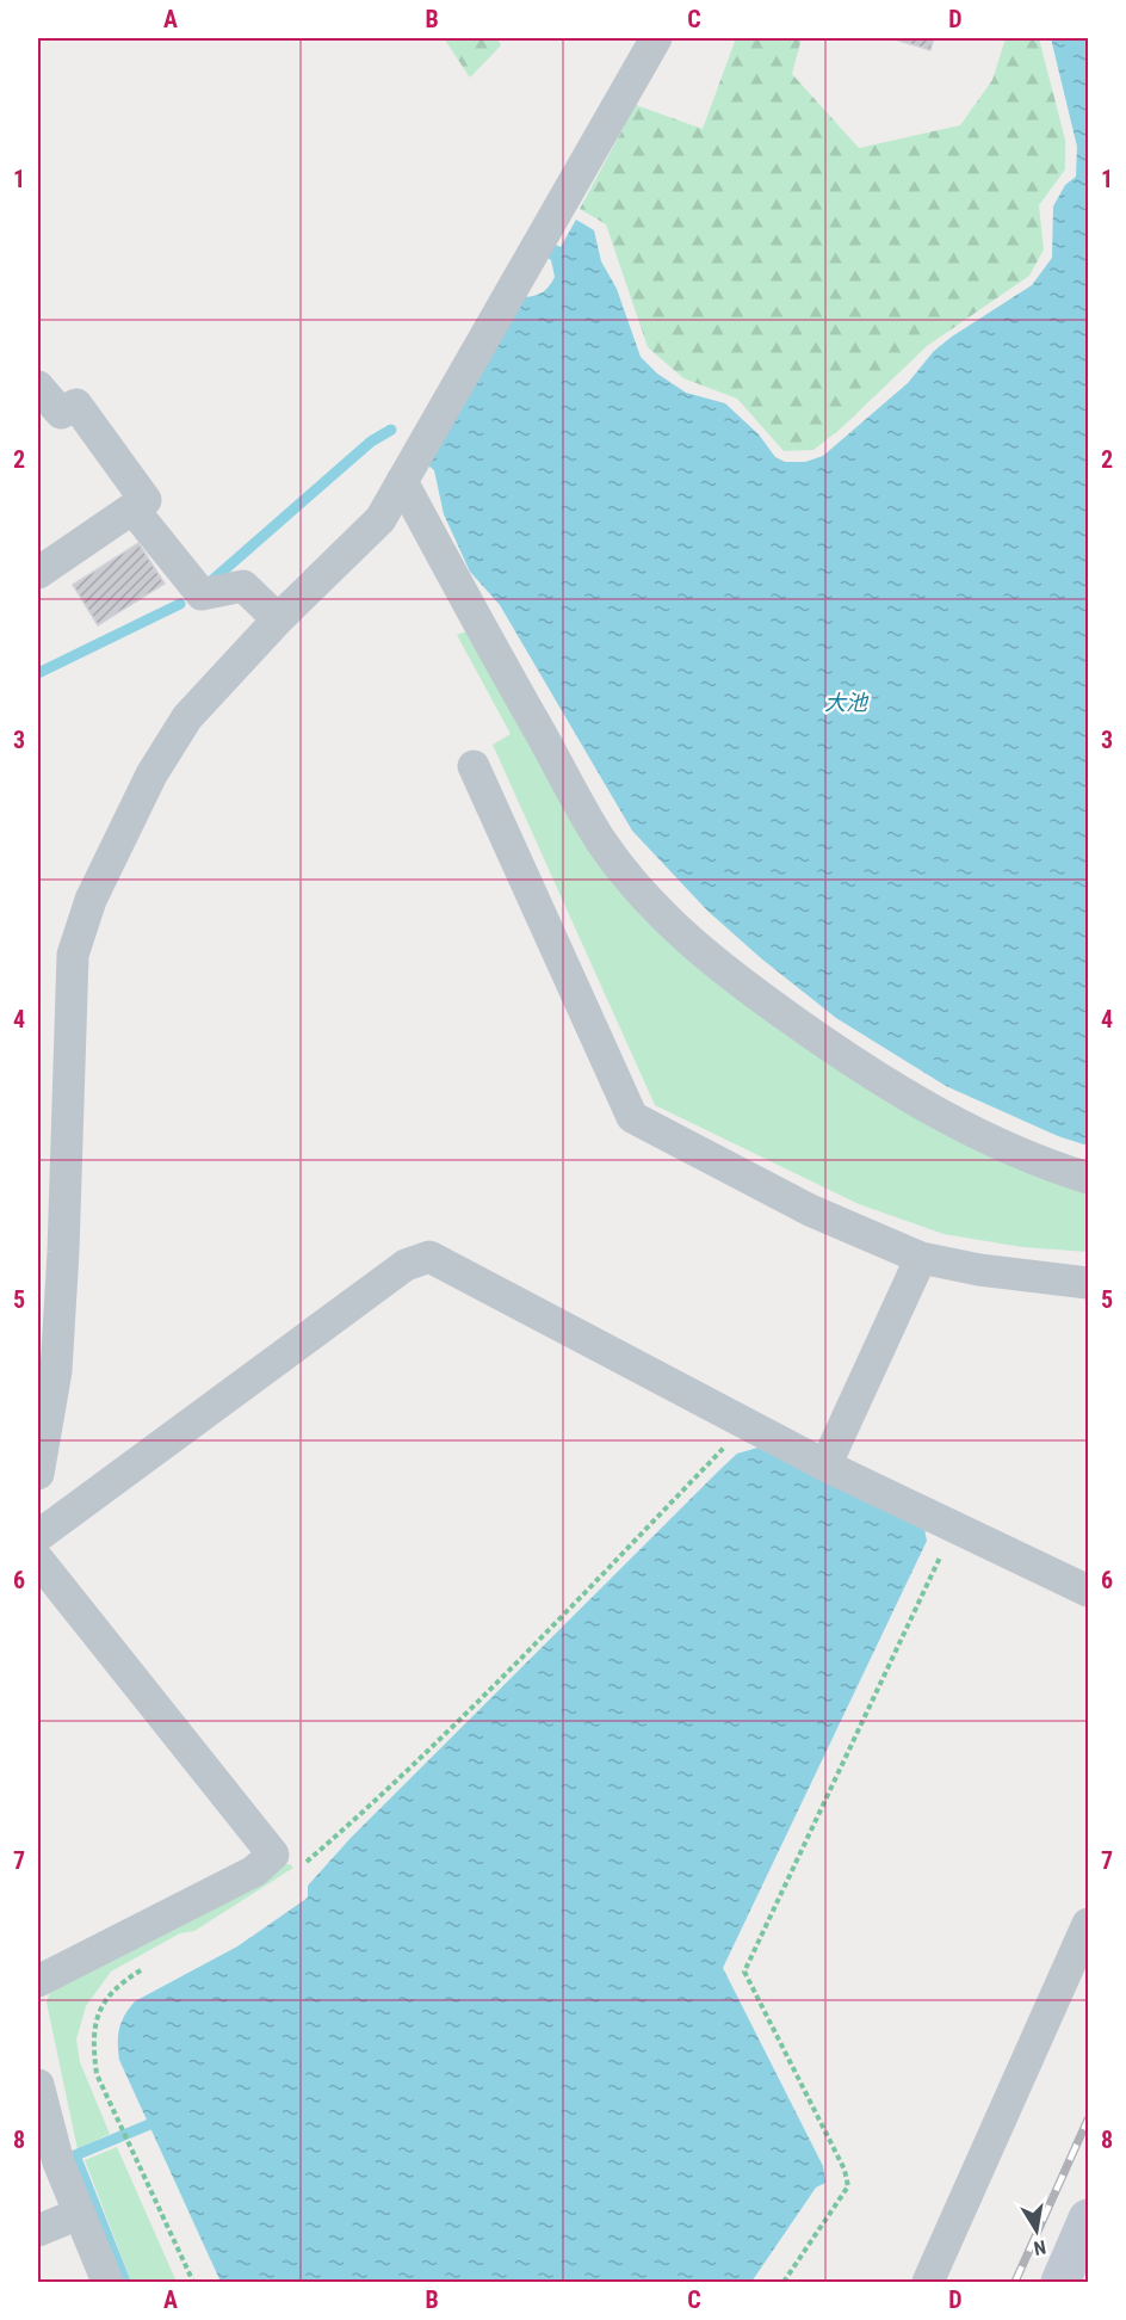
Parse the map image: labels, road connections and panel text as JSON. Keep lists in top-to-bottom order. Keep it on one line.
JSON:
{"water":["大池"],"north":"bottom","grid":{"columns":["A","B","C","D"],"rows":["1","2","3","4","5","6","7","8"]}}
